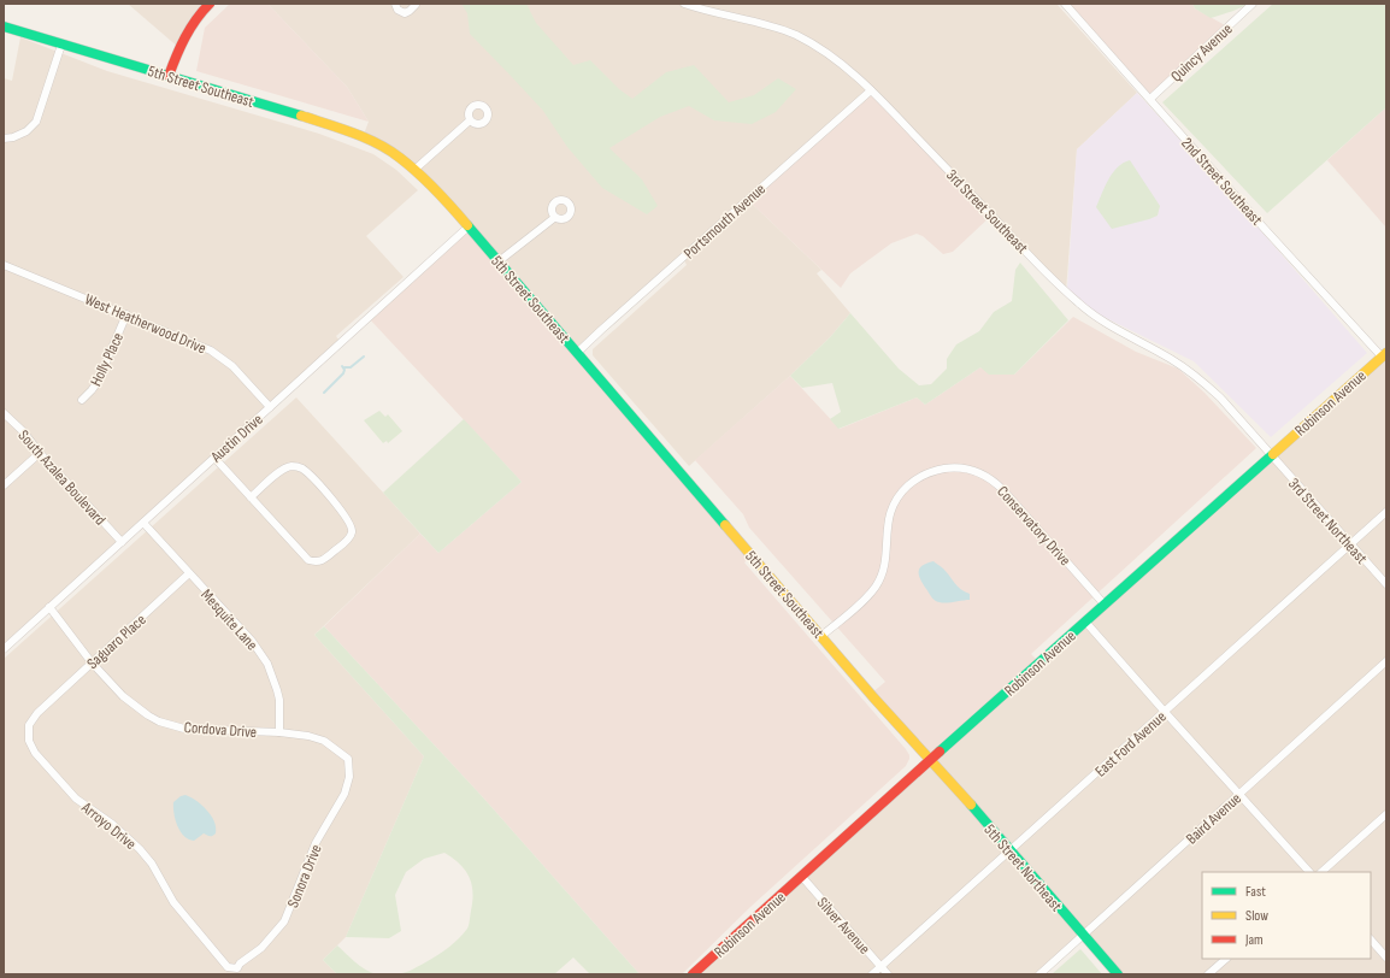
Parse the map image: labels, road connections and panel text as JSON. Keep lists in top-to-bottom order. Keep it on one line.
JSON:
{"streets":{"main road":["5th Street Southeast","Robinson Avenue","5th Street Northeast"],"street":["Quincy Avenue","2nd Street Southeast","3rd Street Southeast","Portsmouth Avenue","West Heatherwood Drive","Holly Place","Austin Drive","South Azalea Boulevard","3rd Street Northeast","Conservatory Drive","Mesquite Lane","Saguaro Place","Cordova Drive","East Ford Avenue","Baird Avenue","Arroyo Drive","Sonora Drive","Silver Avenue"]},"crossings":[["Quincy Avenue","2nd Street Southeast"],["5th Street Southeast","Portsmouth Avenue"],["5th Street Southeast","Robinson Avenue"],["5th Street Southeast","Austin Drive"],["5th Street Southeast","Conservatory Drive"],["5th Street Southeast","5th Street Northeast"],["2nd Street Southeast","Robinson Avenue"],["3rd Street Southeast","Portsmouth Avenue"],["3rd Street Southeast","Robinson Avenue"],["3rd Street Southeast","3rd Street Northeast"],["West Heatherwood Drive","Holly Place"],["West Heatherwood Drive","Austin Drive"],["Robinson Avenue","3rd Street Northeast"],["Robinson Avenue","Conservatory Drive"],["Robinson Avenue","5th Street Northeast"],["Robinson Avenue","Silver Avenue"],["Austin Drive","South Azalea Boulevard"],["Austin Drive","Mesquite Lane"],["Austin Drive","Cordova Drive"],["3rd Street Northeast","East Ford Avenue"],["Mesquite Lane","Saguaro Place"],["Mesquite Lane","Cordova Drive"],["Saguaro Place","Cordova Drive"],["Saguaro Place","Arroyo Drive"],["Cordova Drive","Sonora Drive"],["East Ford Avenue","5th Street Northeast"],["East Ford Avenue","Silver Avenue"],["Baird Avenue","5th Street Northeast"],["Arroyo Drive","Sonora Drive"]],"legend":["Fast","Slow","Jam"]}
